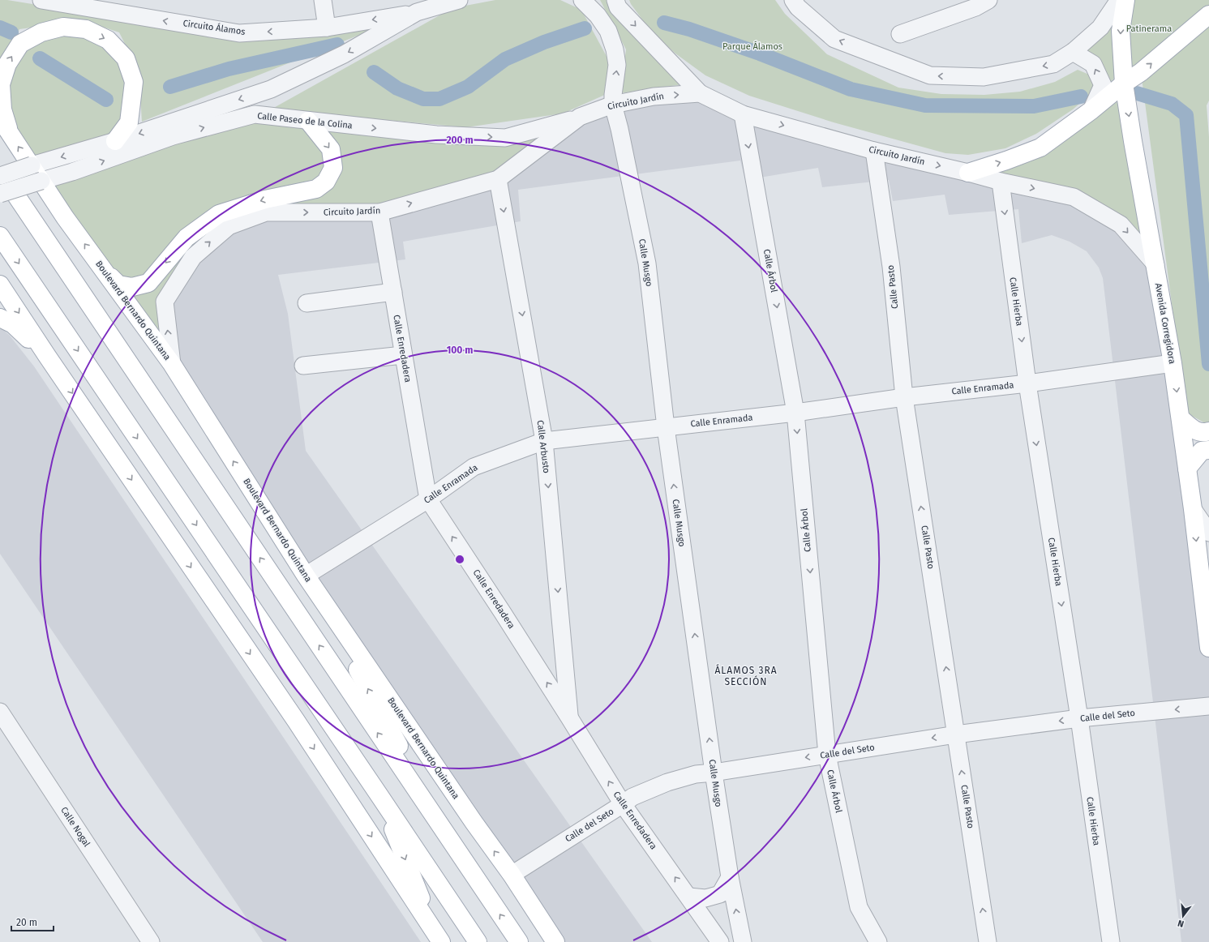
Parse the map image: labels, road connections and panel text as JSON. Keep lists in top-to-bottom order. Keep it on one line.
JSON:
{"streets":{"main road":["Boulevard Bernardo Quintana","Avenida Corregidora"],"street":["Circuito Álamos","Circuito Jardín","Calle Paseo de la Colina","Calle Musgo","Calle Árbol","Calle Pasto","Calle Hierba","Calle Enredadera","Calle Enramada","Calle Arbusto","Calle del Seto","Calle Nogal"]},"crossings":[["Circuito Jardín","Calle Paseo de la Colina"],["Circuito Jardín","Calle Musgo"],["Circuito Jardín","Calle Árbol"],["Circuito Jardín","Calle Pasto"],["Circuito Jardín","Calle Hierba"],["Circuito Jardín","Boulevard Bernardo Quintana"],["Circuito Jardín","Avenida Corregidora"],["Circuito Jardín","Calle Enredadera"],["Circuito Jardín","Calle Arbusto"],["Calle Musgo","Calle Enramada"],["Calle Musgo","Calle del Seto"],["Calle Árbol","Calle Enramada"],["Calle Árbol","Calle del Seto"],["Calle Pasto","Calle Enramada"],["Calle Pasto","Calle del Seto"],["Calle Hierba","Calle Enramada"],["Calle Hierba","Calle del Seto"],["Boulevard Bernardo Quintana","Calle Enramada"],["Boulevard Bernardo Quintana","Calle del Seto"],["Avenida Corregidora","Calle Enramada"],["Calle Enredadera","Calle Enramada"],["Calle Enredadera","Calle Arbusto"],["Calle Enredadera","Calle del Seto"],["Calle Enramada","Calle Arbusto"]],"one_way":["Calle Musgo","Calle Árbol","Calle Pasto","Calle Hierba","Avenida Corregidora","Calle Enredadera","Calle Arbusto","Calle del Seto"],"districts":["ÁLAMOS 3RA SECCIÓN"],"parks":["Patinerama","Parque Álamos"],"scale_bar":"20 m","north":"bottom","rings":["200 m","100 m"]}
